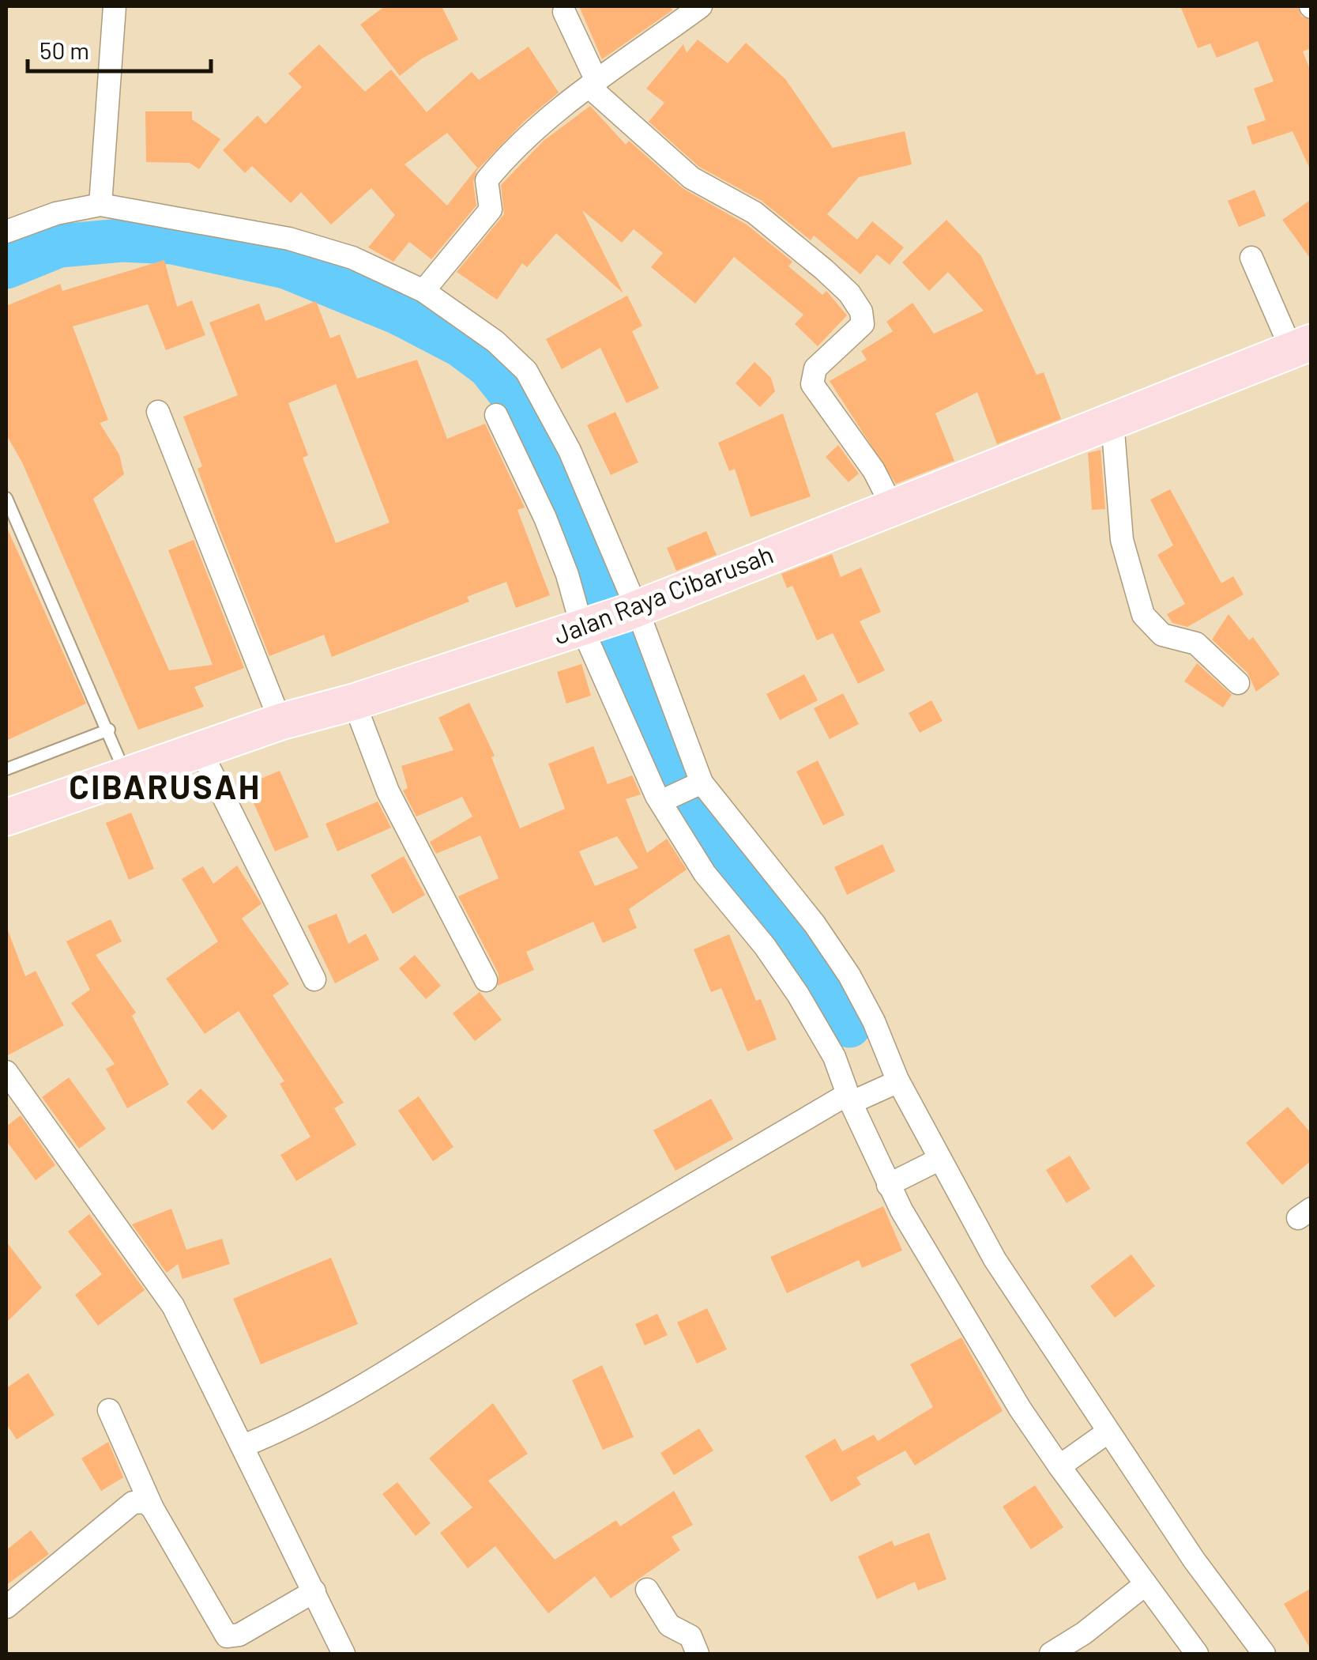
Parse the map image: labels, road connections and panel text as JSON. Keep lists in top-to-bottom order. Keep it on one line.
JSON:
{"streets":{"main road":["Jalan Raya Cibarusah"]},"districts":["CIBARUSAH"],"scale_bar":"50 m"}
